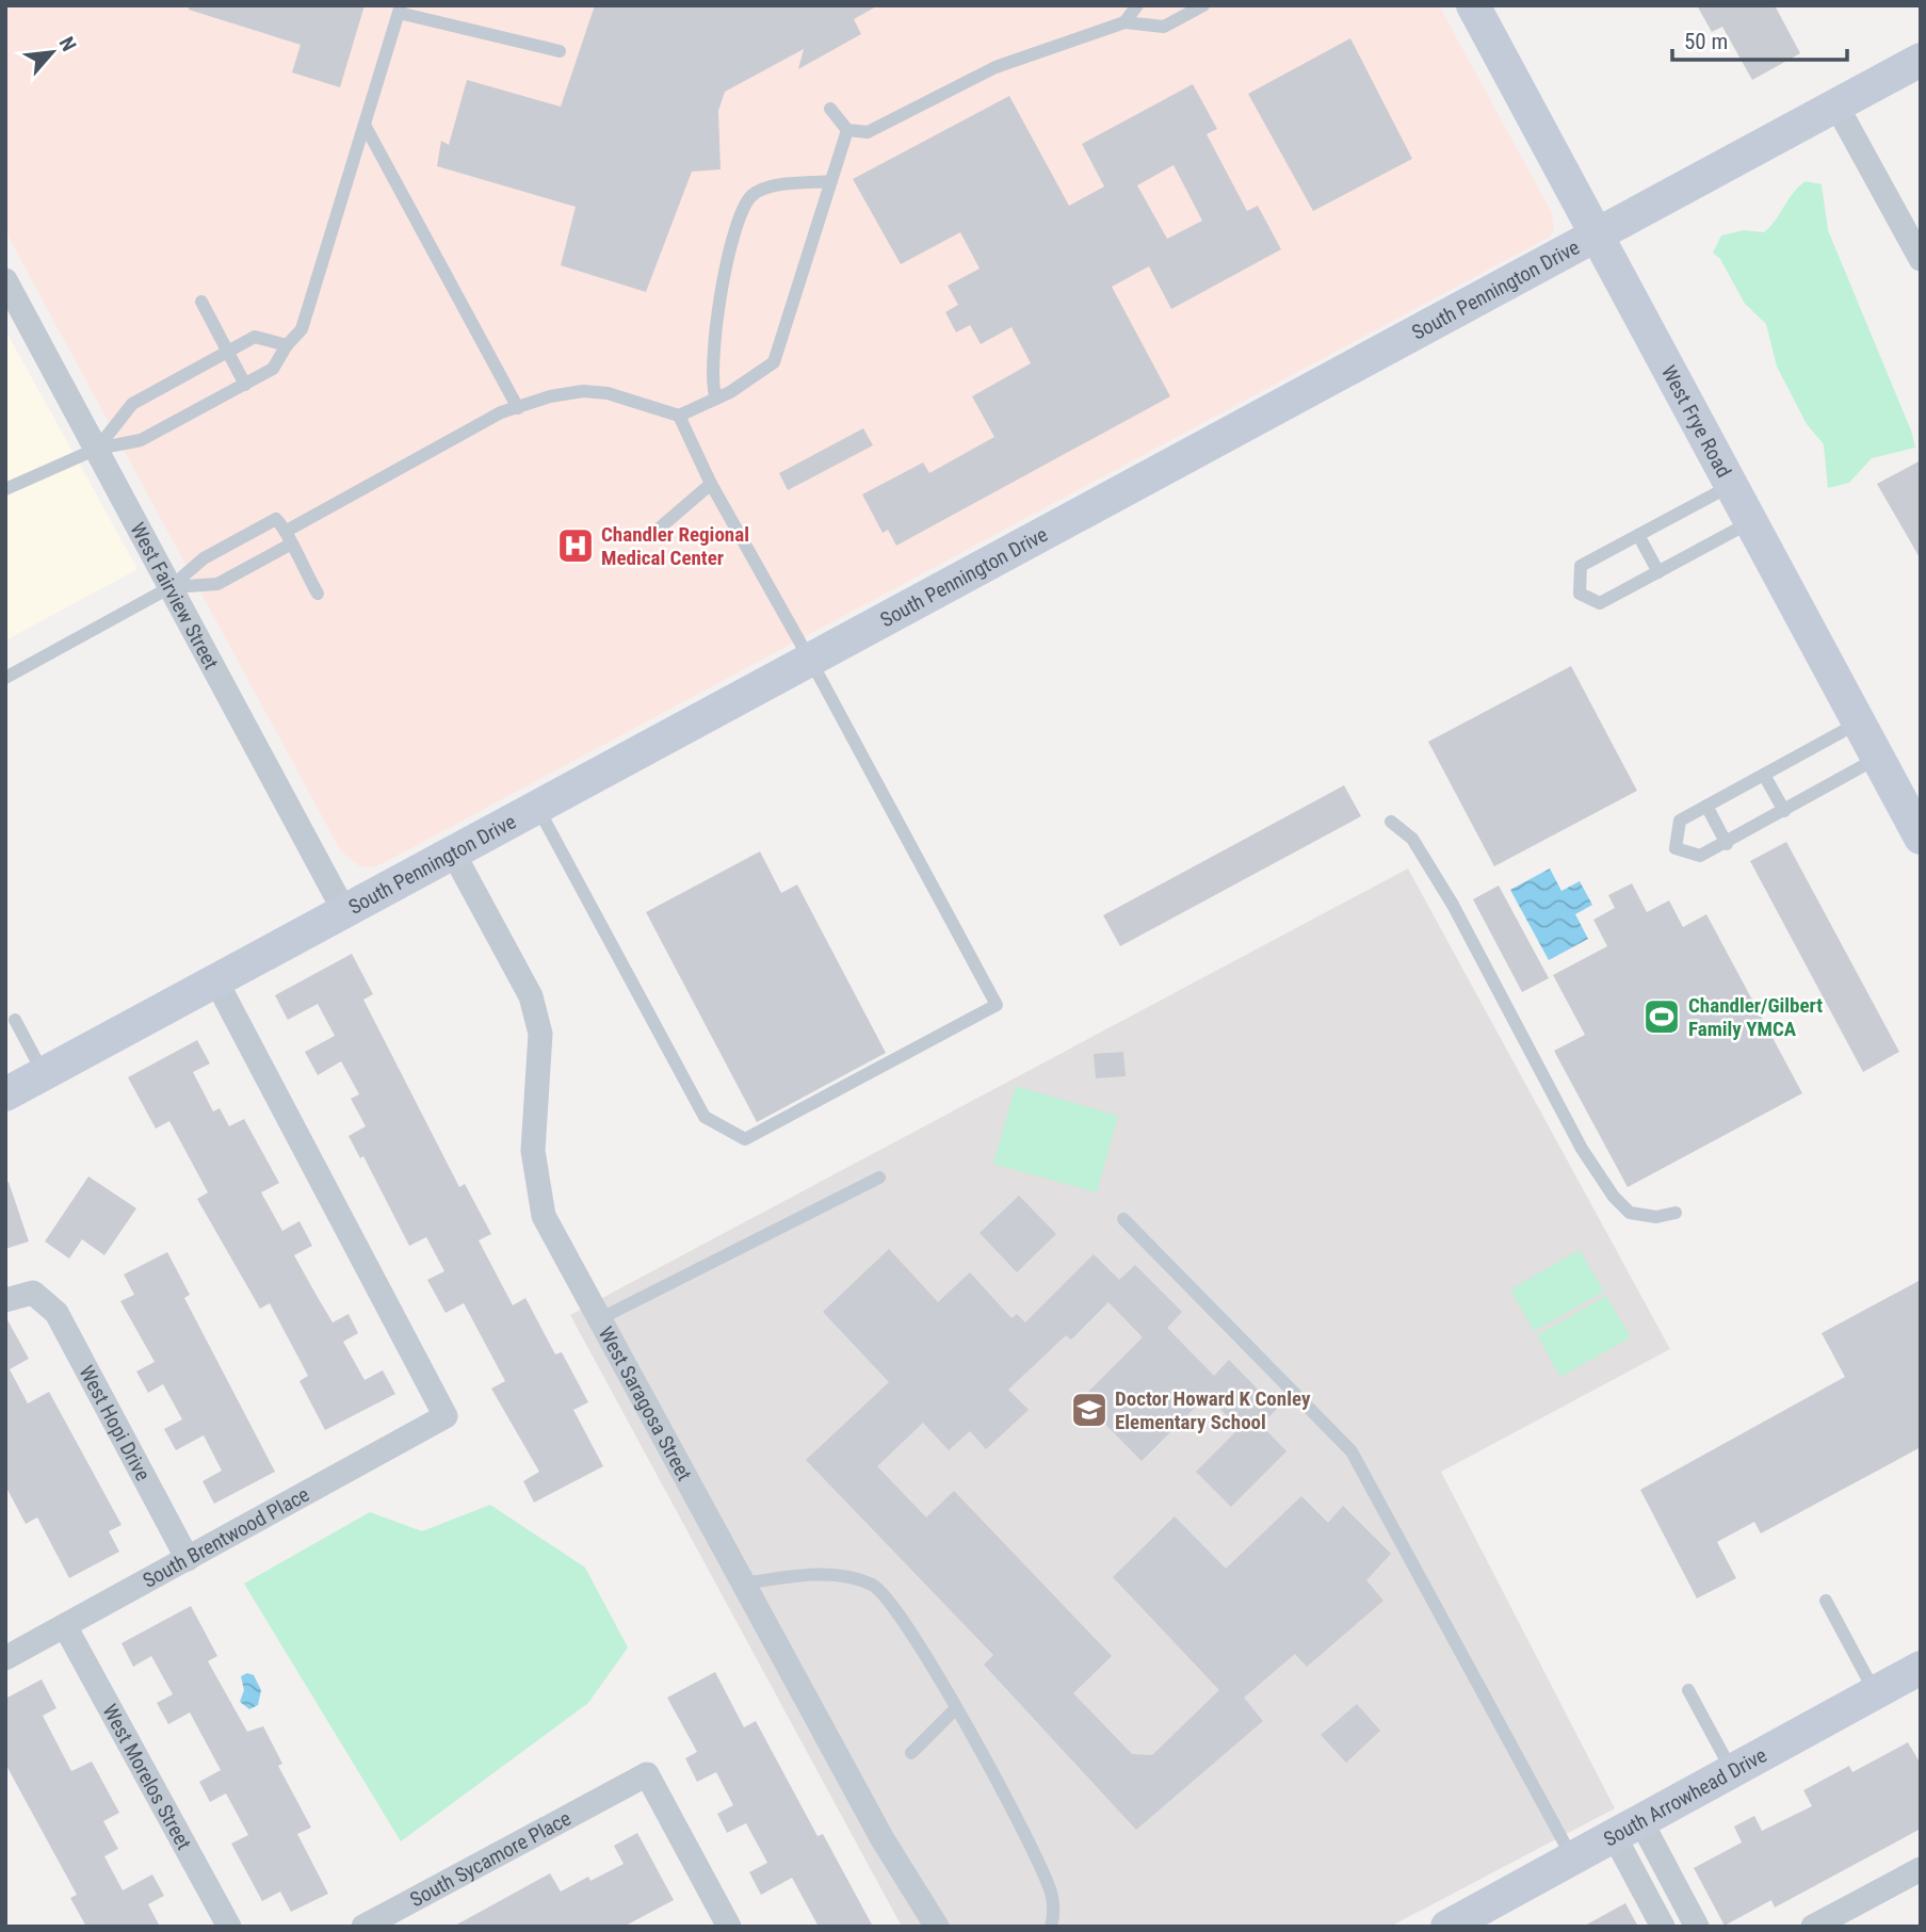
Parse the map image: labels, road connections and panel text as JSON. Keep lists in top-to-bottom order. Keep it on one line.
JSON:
{"streets":{"street":["South Pennington Drive","West Frye Road","West Fairview Street","West Saragosa Street","West Hopi Drive","South Brentwood Place","West Morelos Street","South Arrowhead Drive","South Sycamore Place"]},"crossings":[["South Pennington Drive","West Frye Road"],["South Pennington Drive","West Fairview Street"],["South Pennington Drive","West Saragosa Street"],["South Pennington Drive","South Brentwood Place"],["West Hopi Drive","South Brentwood Place"],["South Brentwood Place","West Morelos Street"]],"places":{"hospital":["Chandler Regional Medical Center"],"sports":["Chandler/Gilbert Family YMCA"],"school or university":["Doctor Howard K Conley Elementary School"]},"scale_bar":"50 m","north":"top right"}
